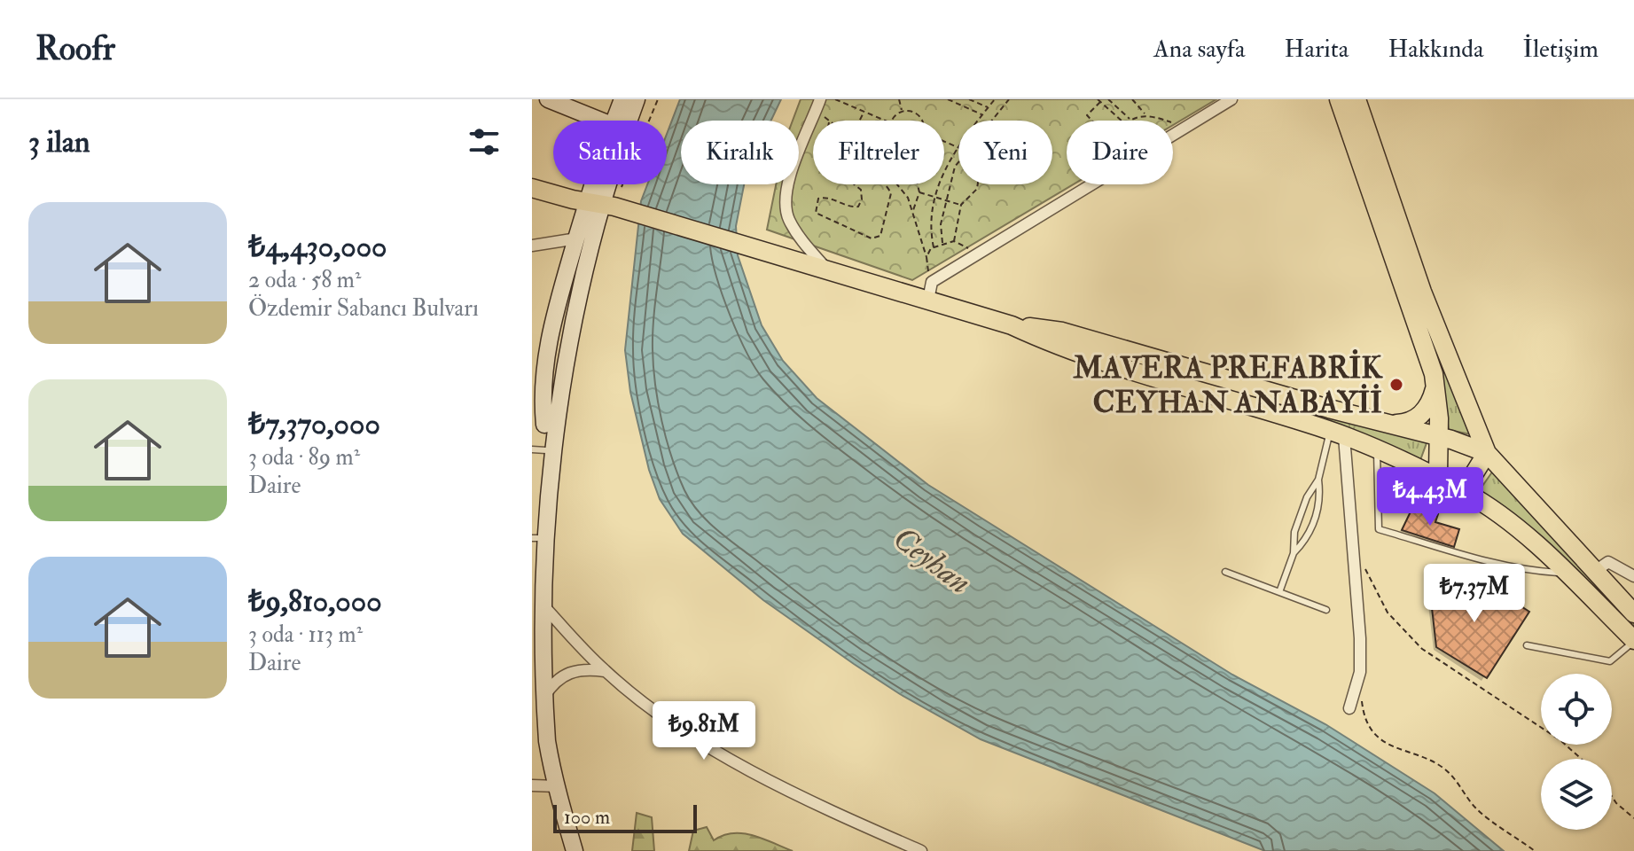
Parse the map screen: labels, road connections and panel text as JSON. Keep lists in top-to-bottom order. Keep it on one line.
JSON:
{"water":["Ceyhan"],"places":["MAVERA PREFABRİK CEYHAN ANABAYİİ"],"scale_bar":"100 m","page":{"header":"Roofr","nav":["Ana sayfa","Harita","Hakkında","İletişim"],"heading":"3 ilan","chip":["Satılık","Kiralık","Filtreler","Yeni","Daire"],"list":[{"name":"₺4,430,000","note":"2 oda · 58 m² · Özdemir Sabancı Bulvarı"},{"name":"₺7,370,000","note":"3 oda · 89 m² · Daire"},{"name":"₺9,810,000","note":"3 oda · 113 m² · Daire"}],"price":["₺4.43M","₺7.37M","₺9.81M"],"scale":"100 m"}}
